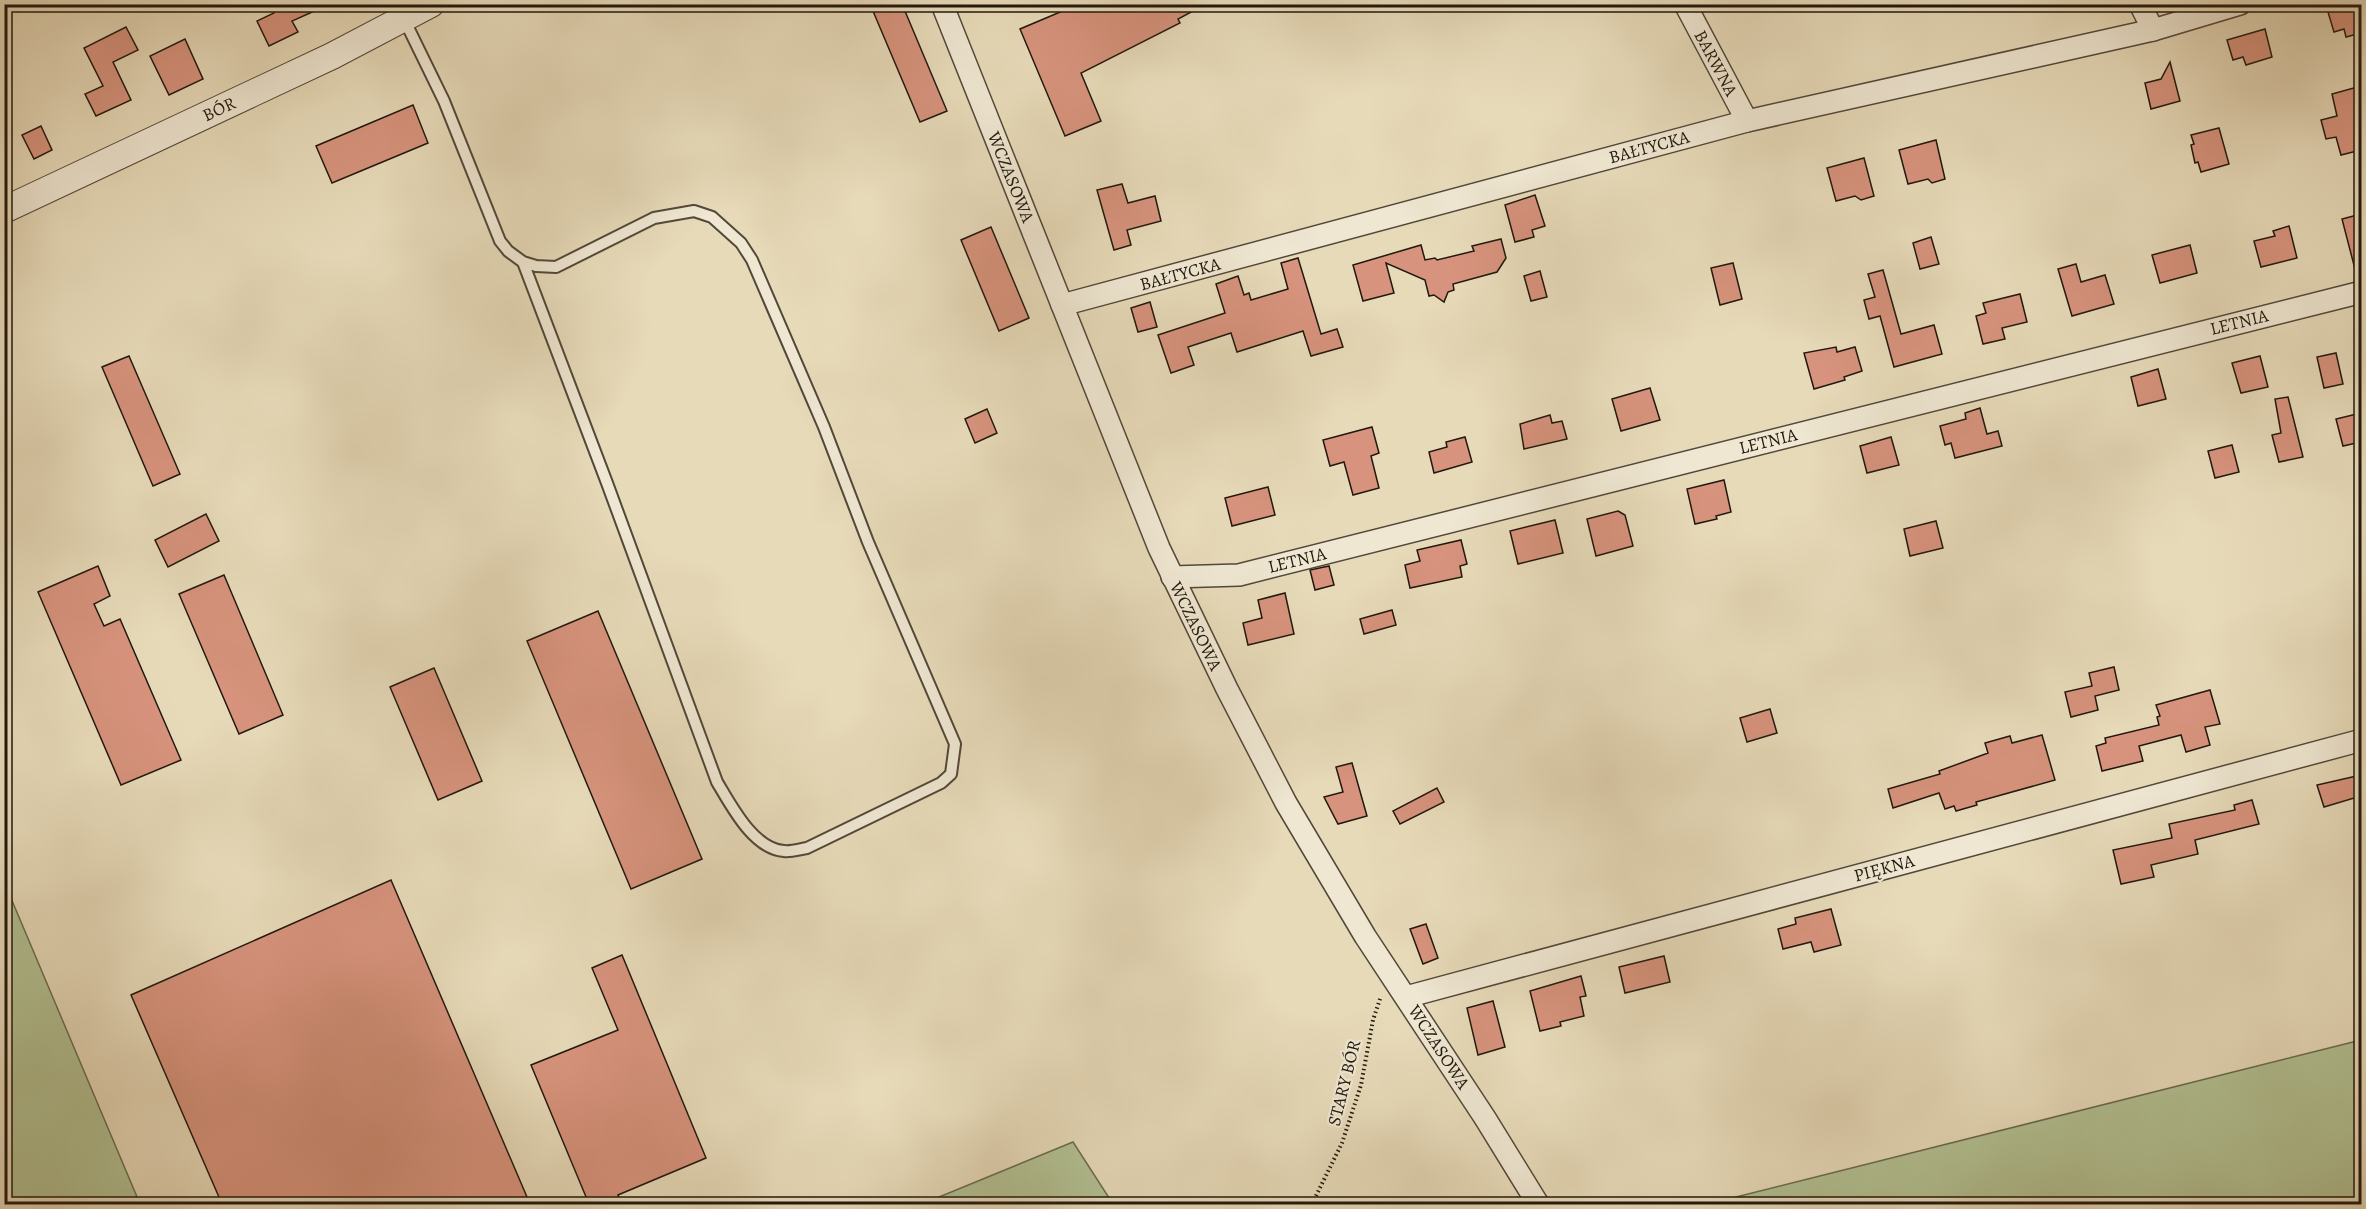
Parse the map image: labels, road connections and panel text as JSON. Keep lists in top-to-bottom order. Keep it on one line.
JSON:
{"streets":{"street":["BARWNA","BÓR","BAŁTYCKA","WCZASOWA","LETNIA","PIĘKNA"],"path":["STARY BÓR"]},"crossings":[["BARWNA","BAŁTYCKA"],["BAŁTYCKA","WCZASOWA"],["WCZASOWA","LETNIA"],["WCZASOWA","PIĘKNA"],["WCZASOWA","STARY BÓR"]]}
